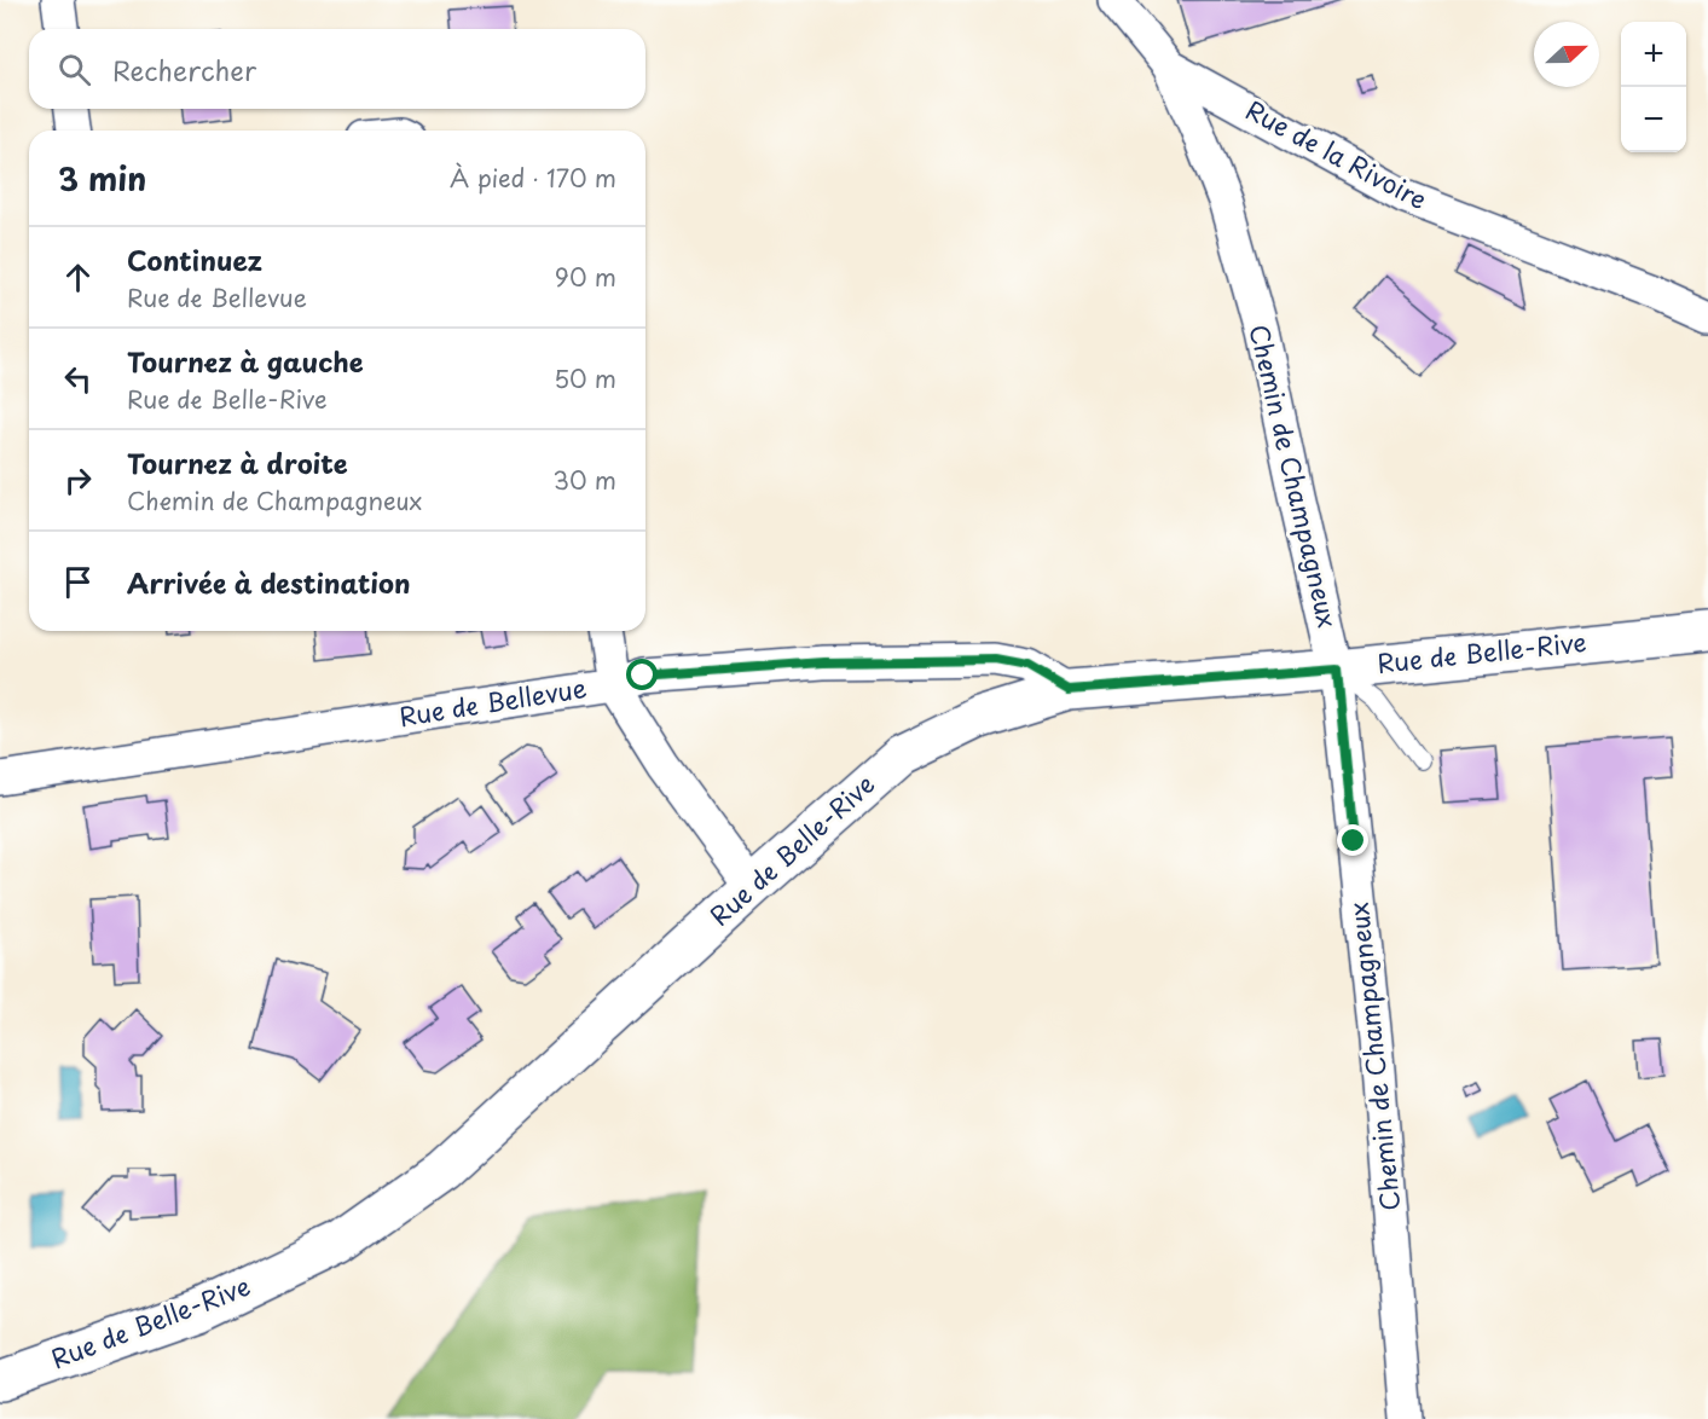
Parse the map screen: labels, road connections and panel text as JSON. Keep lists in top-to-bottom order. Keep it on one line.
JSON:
{"streets":{"street":["Rue de la Rivoire","Chemin de Champagneux","Rue de Belle-Rive","Rue de Bellevue"]},"crossings":[["Rue de la Rivoire","Chemin de Champagneux"],["Chemin de Champagneux","Rue de Belle-Rive"],["Rue de Belle-Rive","Rue de Bellevue"]],"north":"right","page":{"map_buttons":["+","−"],"search":"Rechercher","heading":["3 min","À pied · 170 m"],"list":[["Continuez","Rue de Bellevue","90 m"],["Tournez à gauche","Rue de Belle-Rive","50 m"],["Tournez à droite","Chemin de Champagneux","30 m"],"Arrivée à destination"]}}
